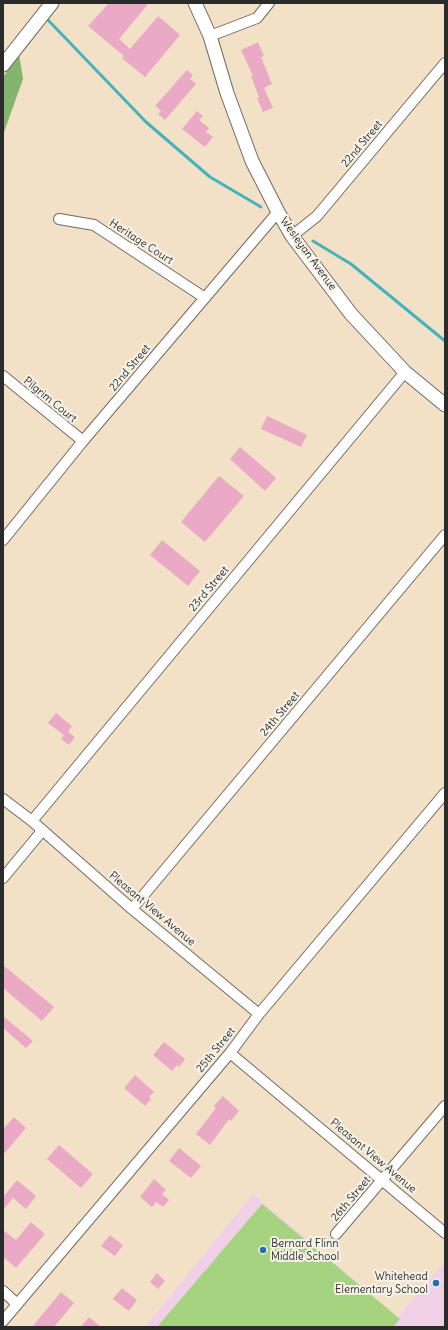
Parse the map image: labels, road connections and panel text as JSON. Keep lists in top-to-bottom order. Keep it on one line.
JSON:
{"streets":{"street":["22nd Street","Heritage Court","Wesleyan Avenue","Pilgrim Court","23rd Street","24th Street","Pleasant View Avenue","25th Street","26th Street"]},"crossings":[["22nd Street","Heritage Court"],["22nd Street","Wesleyan Avenue"],["22nd Street","Pilgrim Court"],["Wesleyan Avenue","23rd Street"],["23rd Street","Pleasant View Avenue"],["24th Street","Pleasant View Avenue"],["Pleasant View Avenue","25th Street"],["Pleasant View Avenue","26th Street"]],"places":["Bernard Flinn Middle School","Whitehead Elementary School"]}
